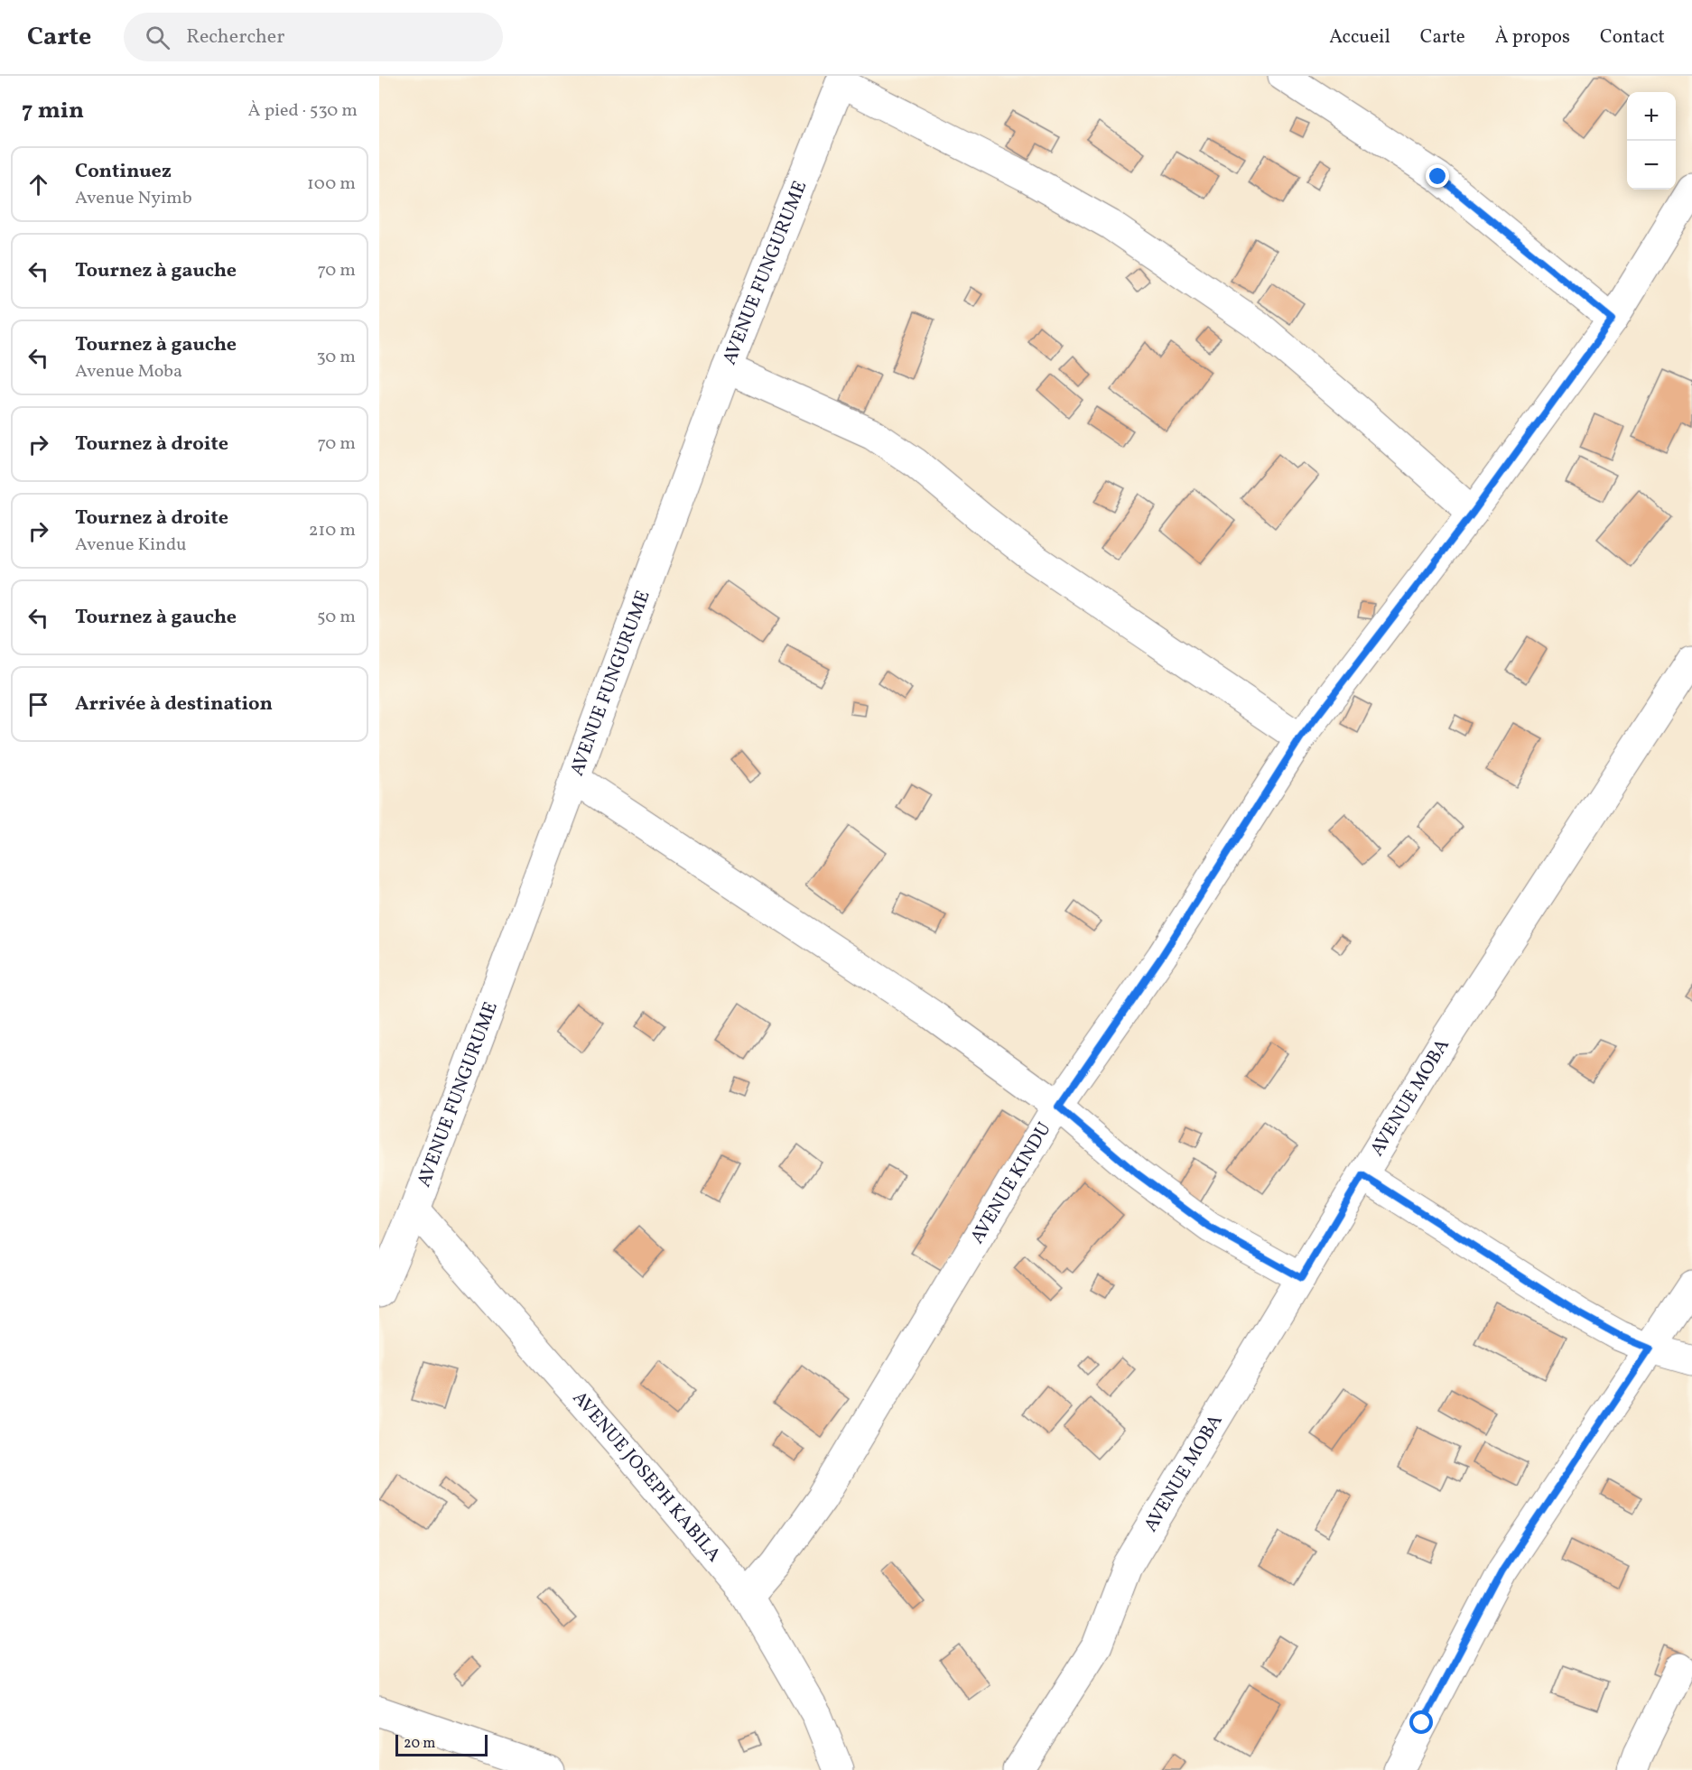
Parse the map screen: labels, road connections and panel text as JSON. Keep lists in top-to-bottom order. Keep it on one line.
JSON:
{"streets":{"street":["AVENUE FUNGURUME","AVENUE MOBA","AVENUE KINDU","AVENUE JOSEPH KABILA"]},"crossings":[["AVENUE FUNGURUME","AVENUE JOSEPH KABILA"],["AVENUE KINDU","AVENUE JOSEPH KABILA"]],"scale_bar":"20 m","page":{"header":"Carte","search":"Rechercher","nav":["Accueil","Carte","À propos","Contact"],"heading":["7 min","À pied · 530 m"],"map_buttons":["+","−"],"list":[["Continuez","Avenue Nyimb","100 m"],["Tournez à gauche","70 m"],["Tournez à gauche","Avenue Moba","30 m"],["Tournez à droite","70 m"],["Tournez à droite","Avenue Kindu","210 m"],["Tournez à gauche","50 m"],"Arrivée à destination"],"scale":"20 m"}}
